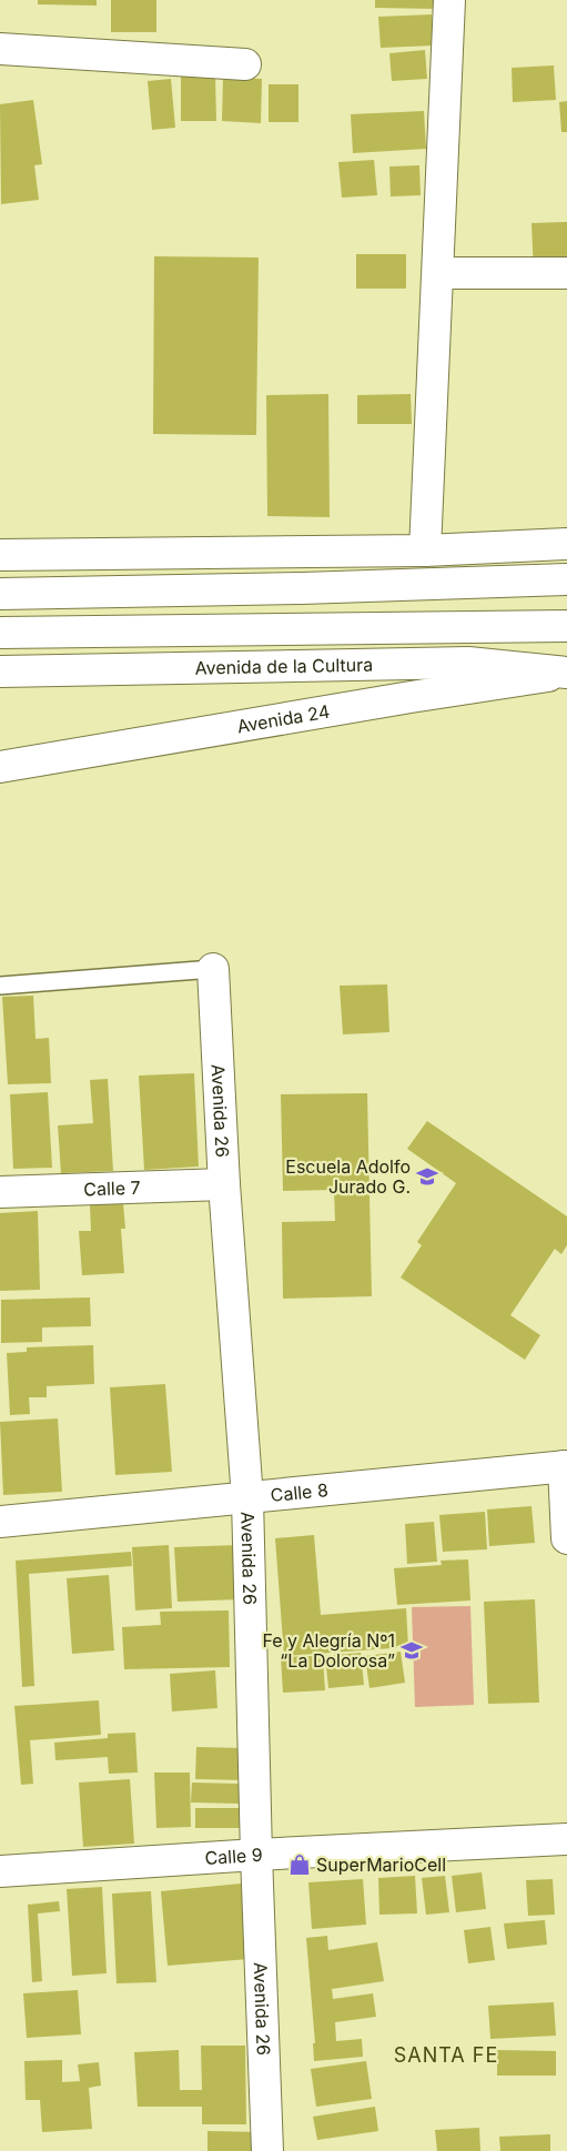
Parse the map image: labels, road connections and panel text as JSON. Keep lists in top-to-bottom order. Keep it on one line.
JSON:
{"streets":{"street":["Avenida de la Cultura","Avenida 24","Avenida 26","Calle 7","Calle 8","Calle 9"]},"crossings":[["Avenida de la Cultura","Avenida 24"],["Avenida 26","Calle 7"],["Avenida 26","Calle 8"],["Avenida 26","Calle 9"]],"districts":["SANTA FE"],"places":{"school or university":["Escuela Adolfo Jurado G.","Fe y Alegría Nº1 “La Dolorosa”"],"shop":["SuperMarioCell"]}}
